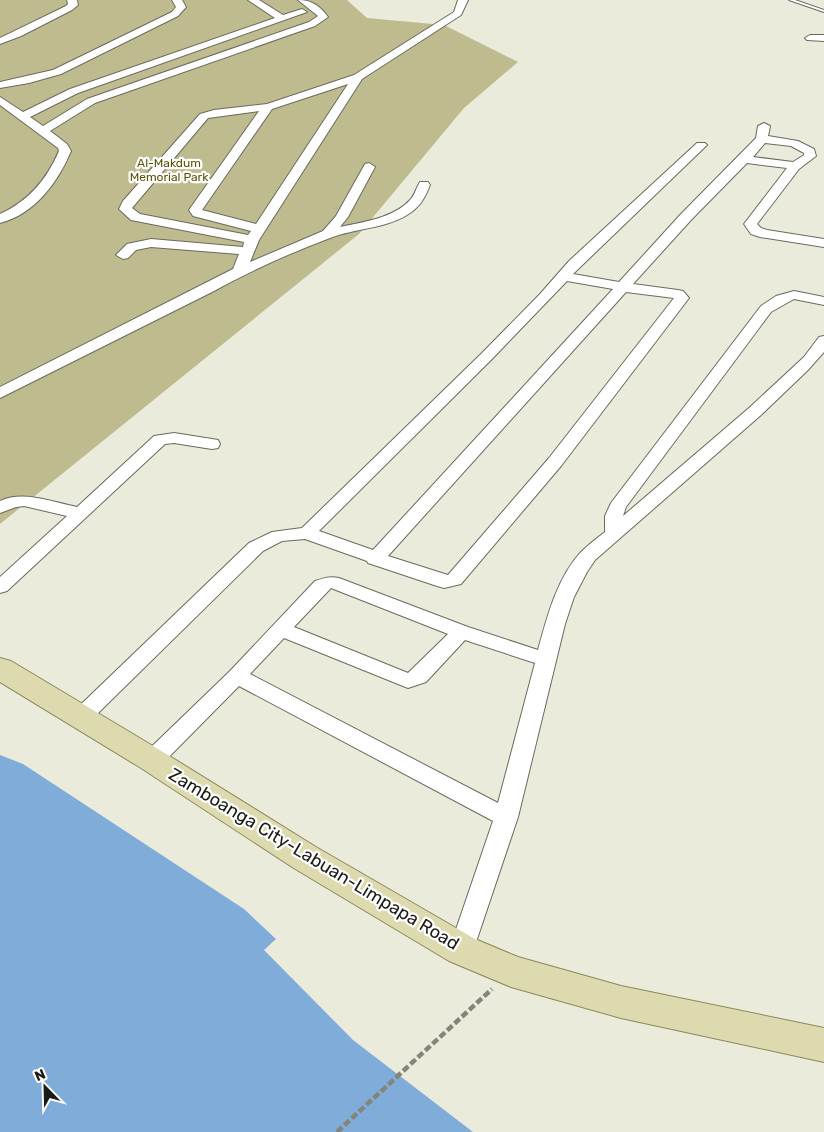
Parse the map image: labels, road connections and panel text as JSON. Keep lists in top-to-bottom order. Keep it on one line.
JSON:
{"streets":{"main road":["Zamboanga City-Labuan-Limpapa Road"]},"parks":["Al-Makdum Memorial Park"],"north":"top left"}
